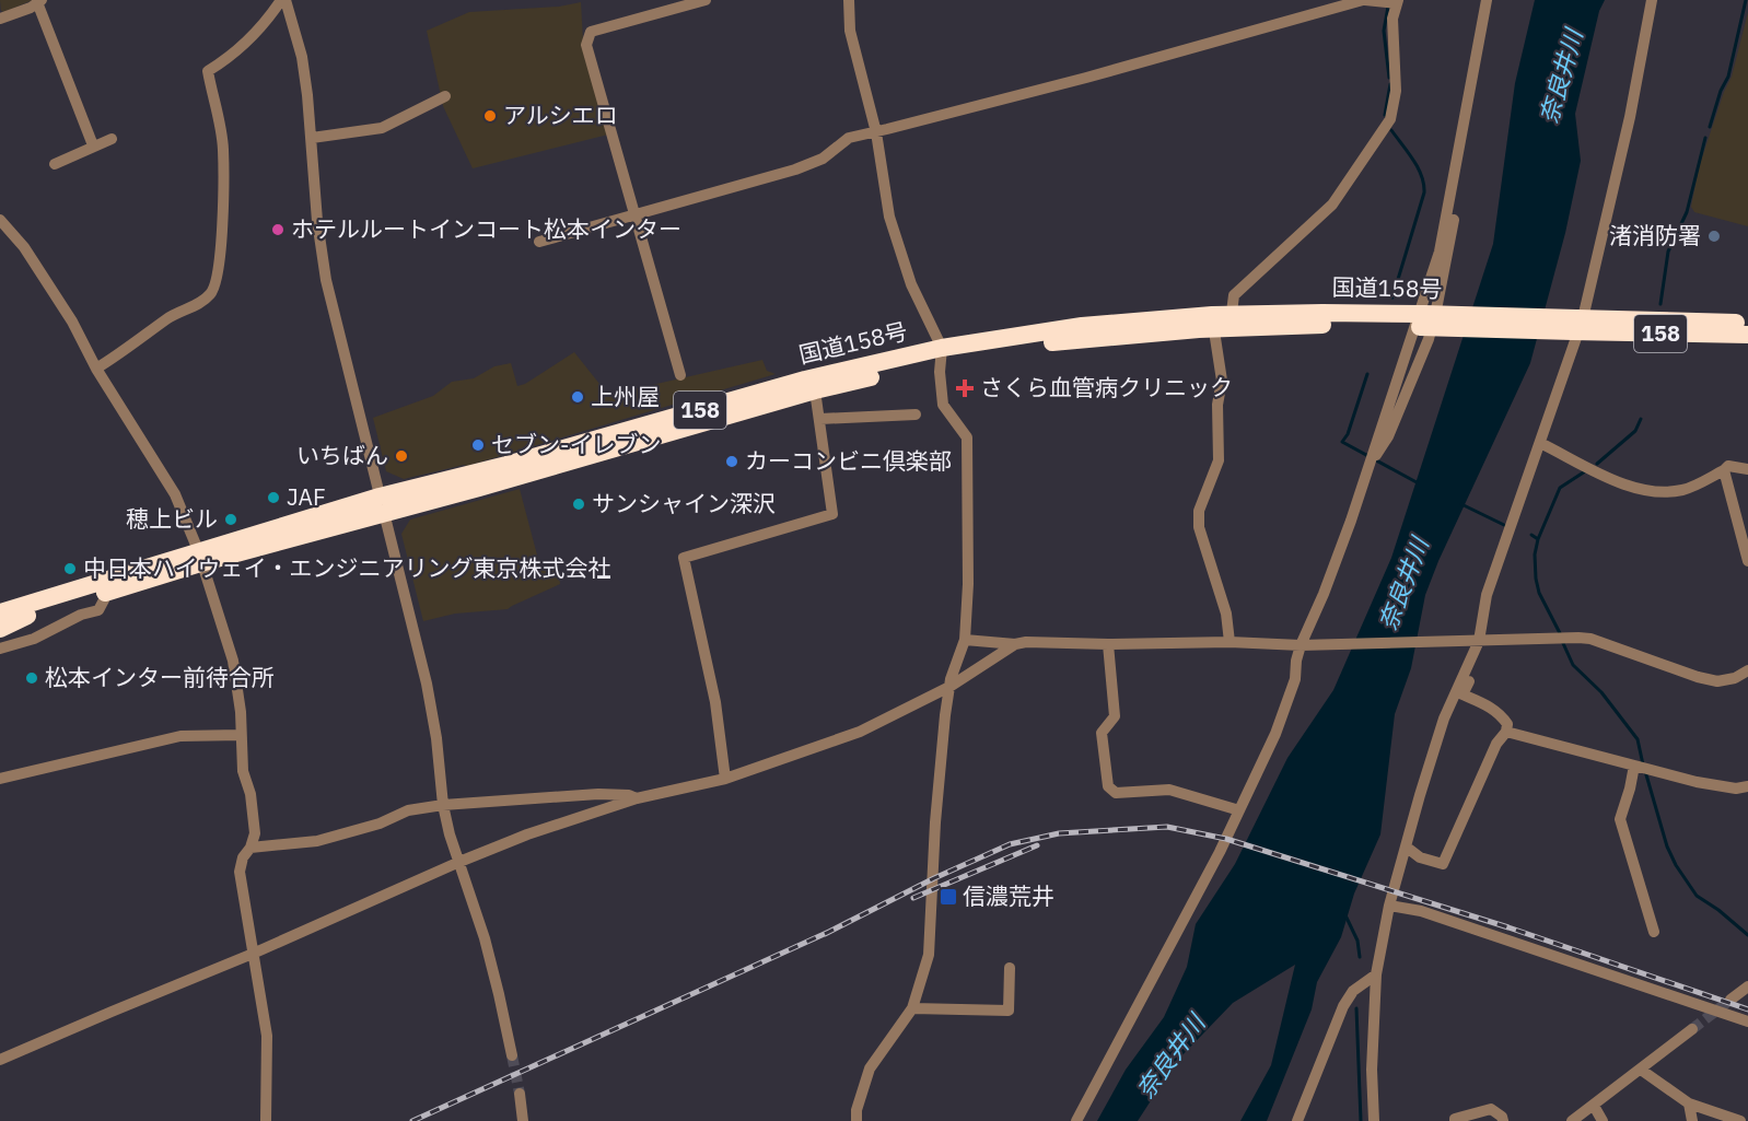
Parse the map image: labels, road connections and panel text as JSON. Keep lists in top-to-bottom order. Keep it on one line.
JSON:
{"streets":{"highway":["国道158号","158"]},"water":["奈良井川"],"places":{"other":["アルシエロ","ホテルルートインコート松本インター","渚消防署","上州屋","セブン-イレブン","いちばん","カーコンビニ倶楽部","JAF","サンシャイン深沢","穂上ビル","中日本ハイウェイ・エンジニアリング東京株式会社","松本インター前待合所"],"health":["さくら血管病クリニック"],"transit":["信濃荒井"]}}
